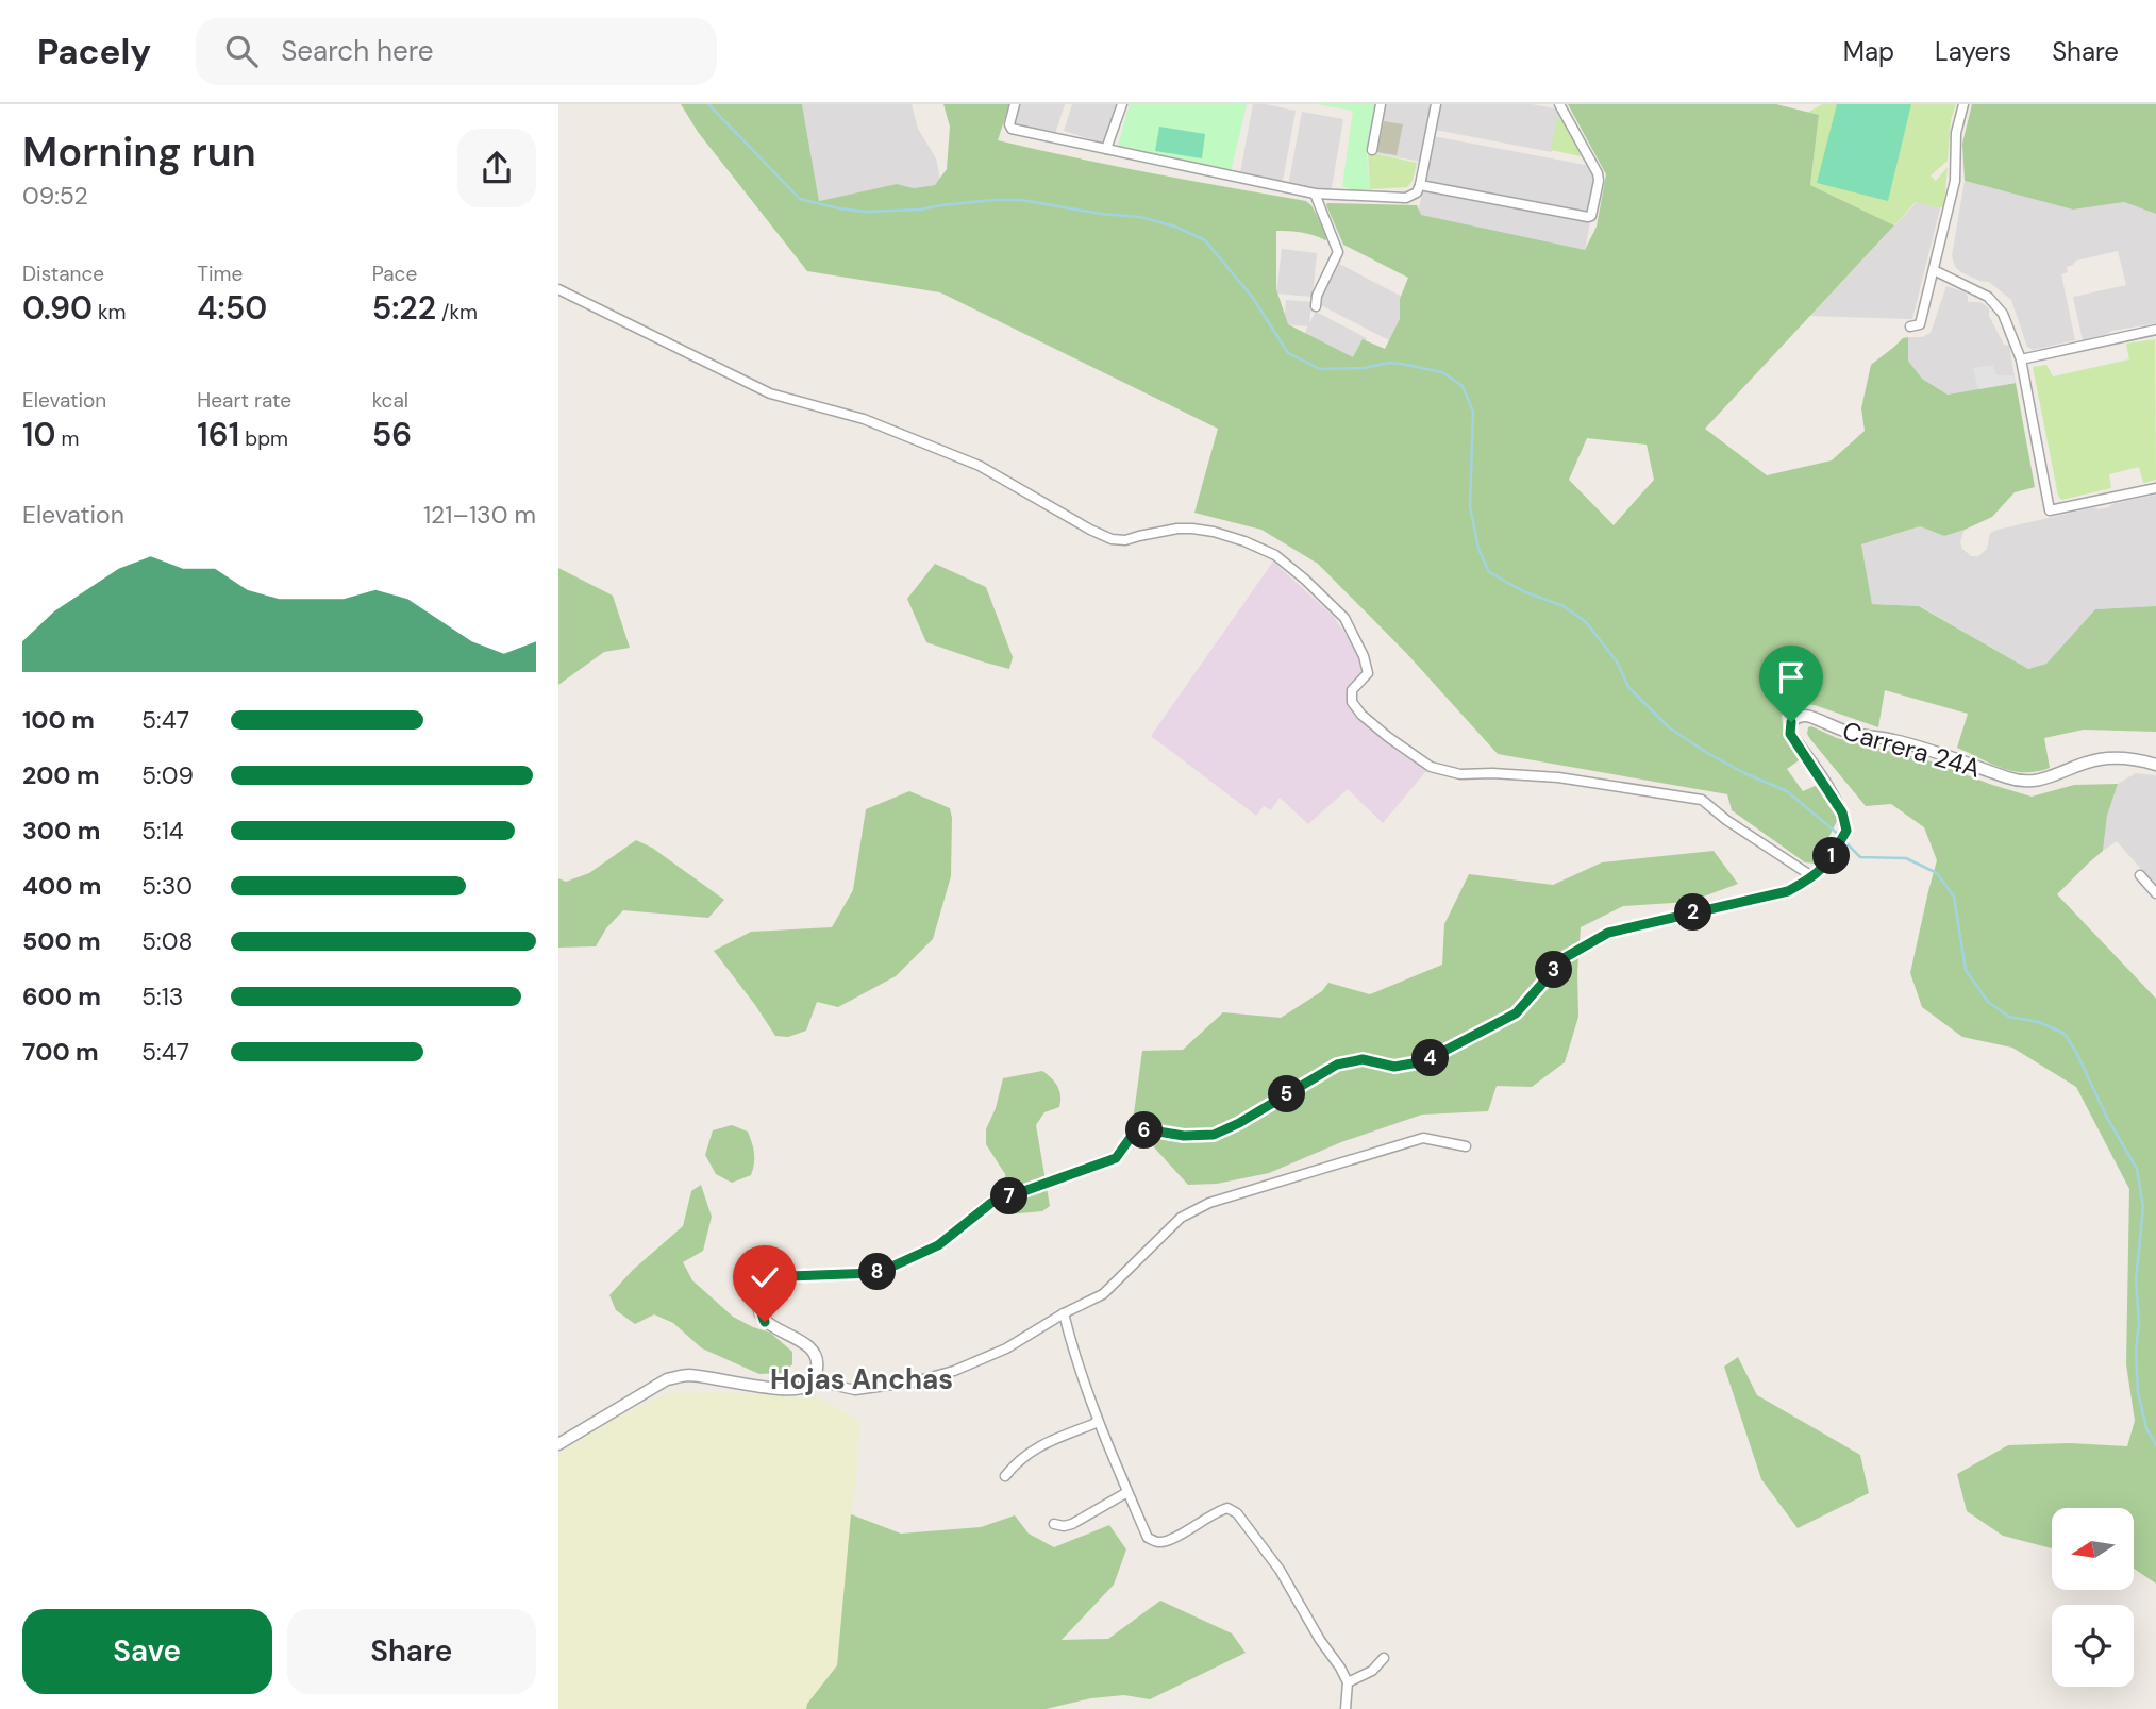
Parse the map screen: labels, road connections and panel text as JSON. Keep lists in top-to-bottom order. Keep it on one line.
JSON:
{"streets":{"street":["Carrera 24A"]},"districts":["Hojas Anchas"],"north":"left","page":{"header":"Pacely","search":"Search here","nav":["Map","Layers","Share"],"heading":["Morning run","09:52"],"stats":[["Distance","0.90 km"],["Time","4:50"],["Pace","5:22 /km"],["Elevation","10 m"],["Heart rate","161 bpm"],["kcal","56"]],"chart":["Elevation","121–130 m"],"list":[{"name":"100 m","note":"5:47"},{"name":"200 m","note":"5:09"},{"name":"300 m","note":"5:14"},{"name":"400 m","note":"5:30"},{"name":"500 m","note":"5:08"},{"name":"600 m","note":"5:13"},{"name":"700 m","note":"5:47"}],"pins":["1","2","3","4","5","6","7","8"],"buttons":["Save","Share"]}}
